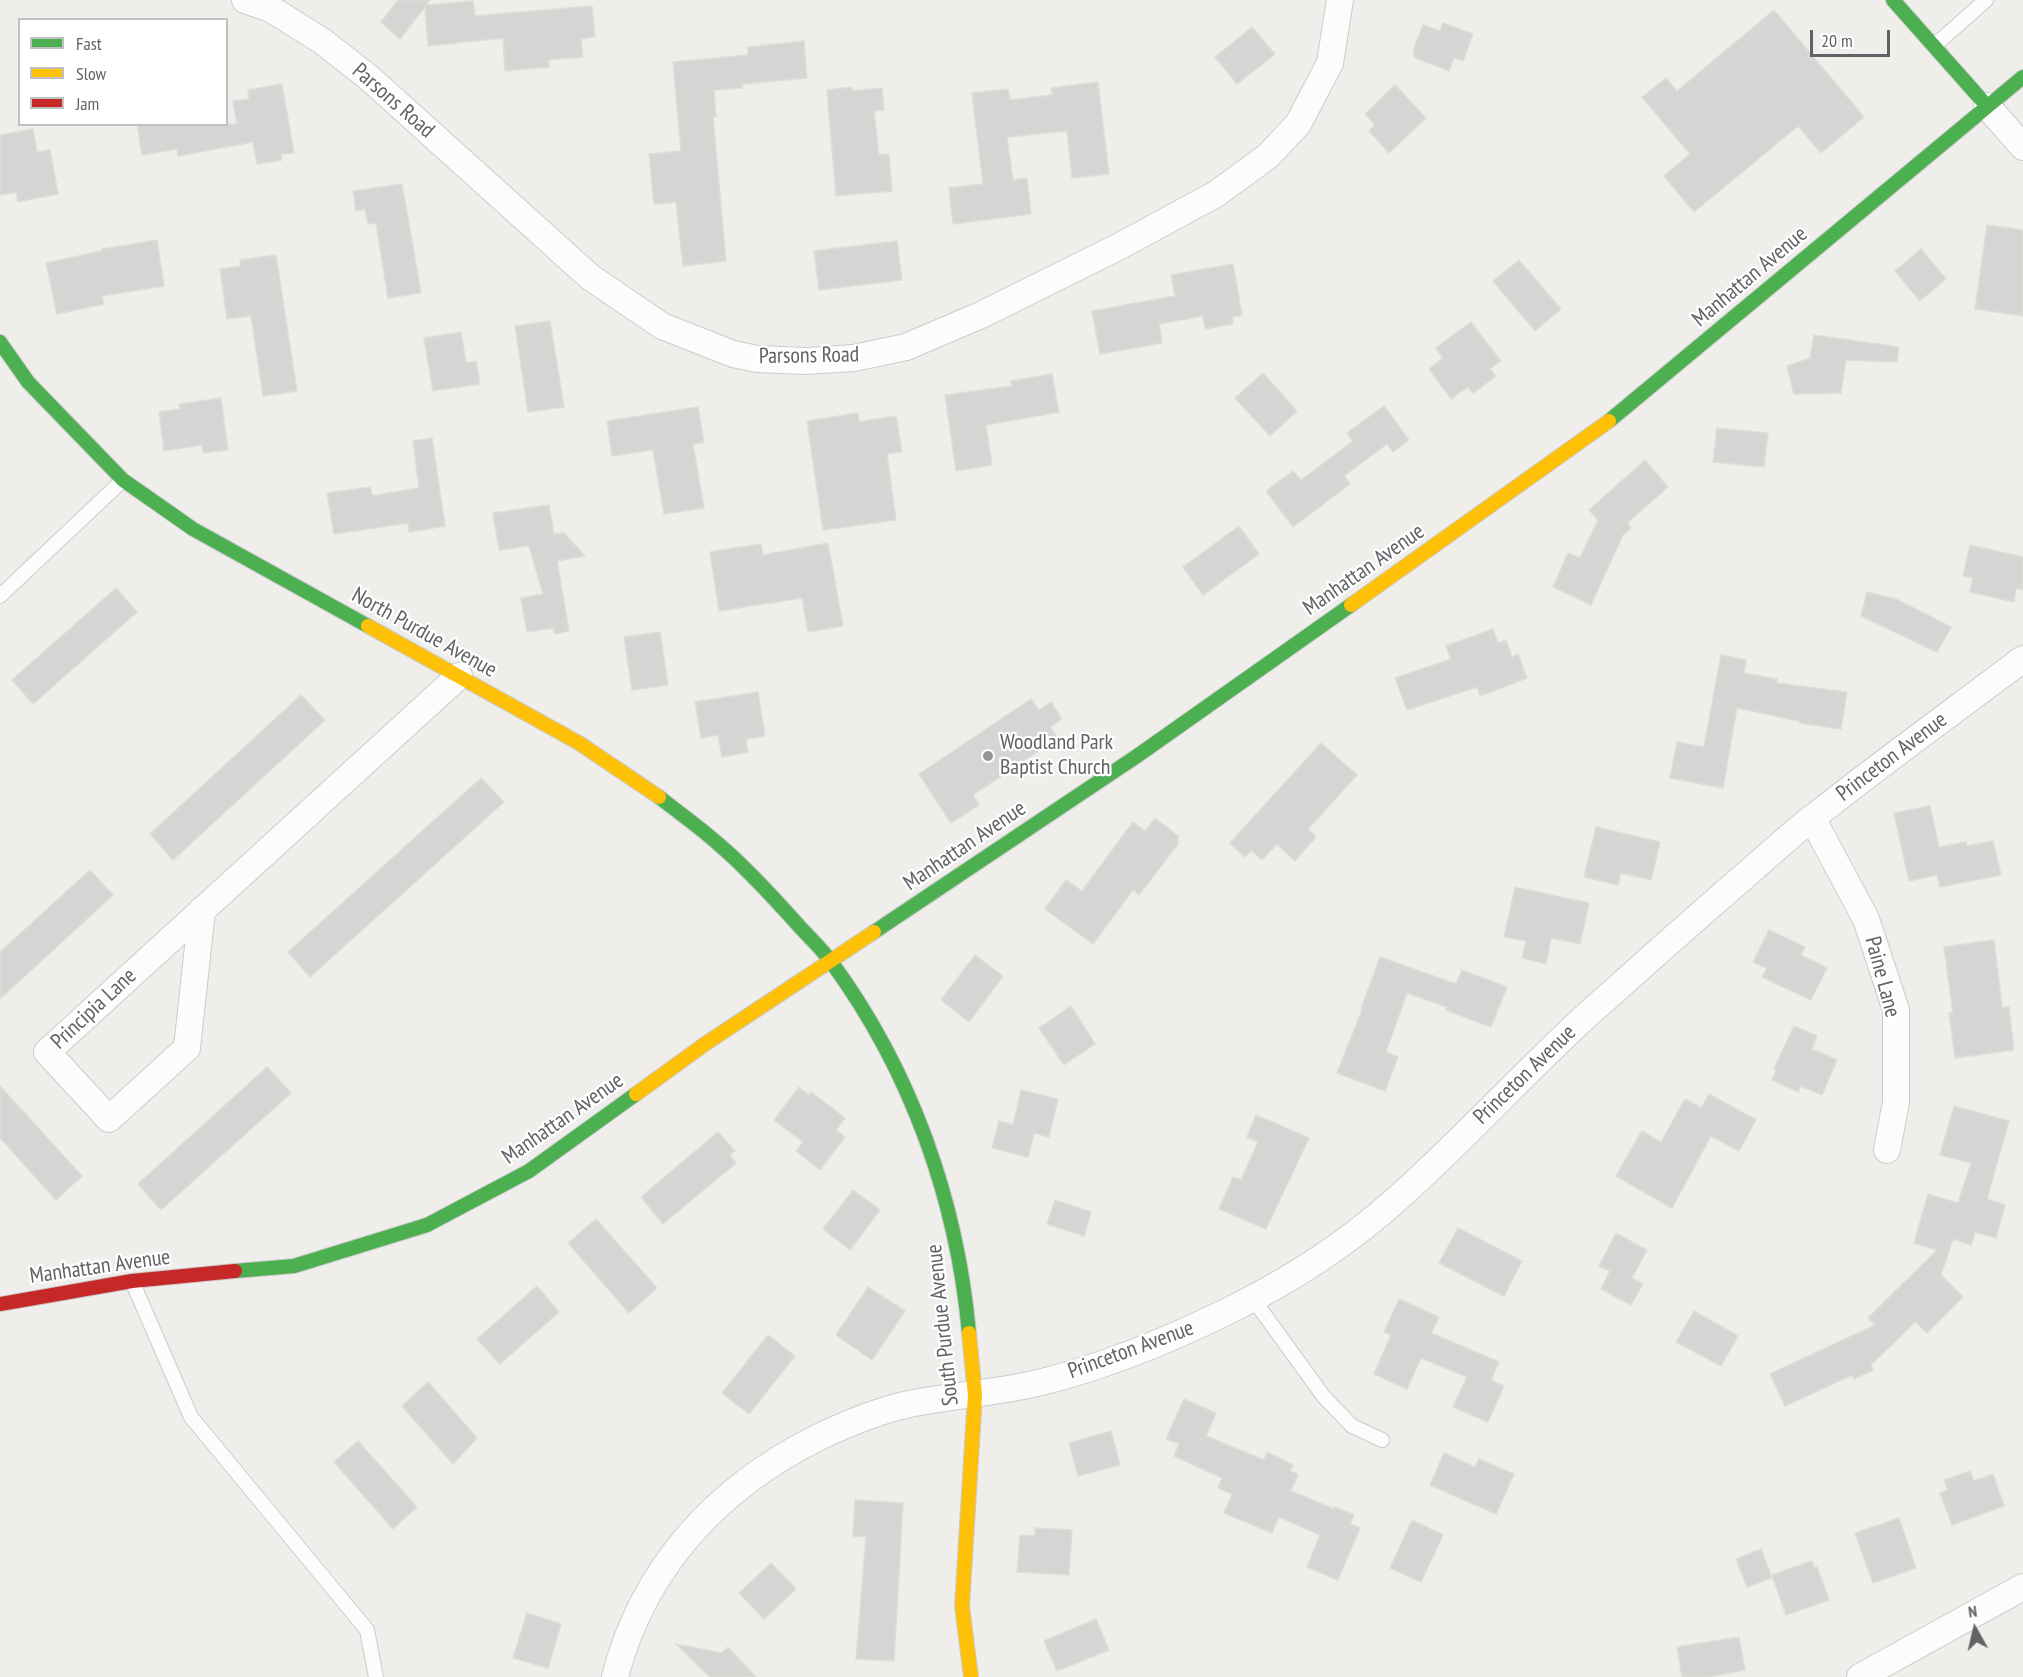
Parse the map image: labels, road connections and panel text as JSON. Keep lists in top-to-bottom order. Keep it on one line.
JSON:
{"streets":{"street":["Parsons Road","Manhattan Avenue","North Purdue Avenue","Princeton Avenue","Paine Lane","Principia Lane","South Purdue Avenue"]},"crossings":[["Manhattan Avenue","North Purdue Avenue"],["Manhattan Avenue","South Purdue Avenue"],["North Purdue Avenue","Principia Lane"],["North Purdue Avenue","South Purdue Avenue"],["Princeton Avenue","Paine Lane"],["Princeton Avenue","South Purdue Avenue"]],"places":["Woodland Park Baptist Church"],"legend":["Fast","Slow","Jam"],"scale_bar":"20 m","north":"top"}
